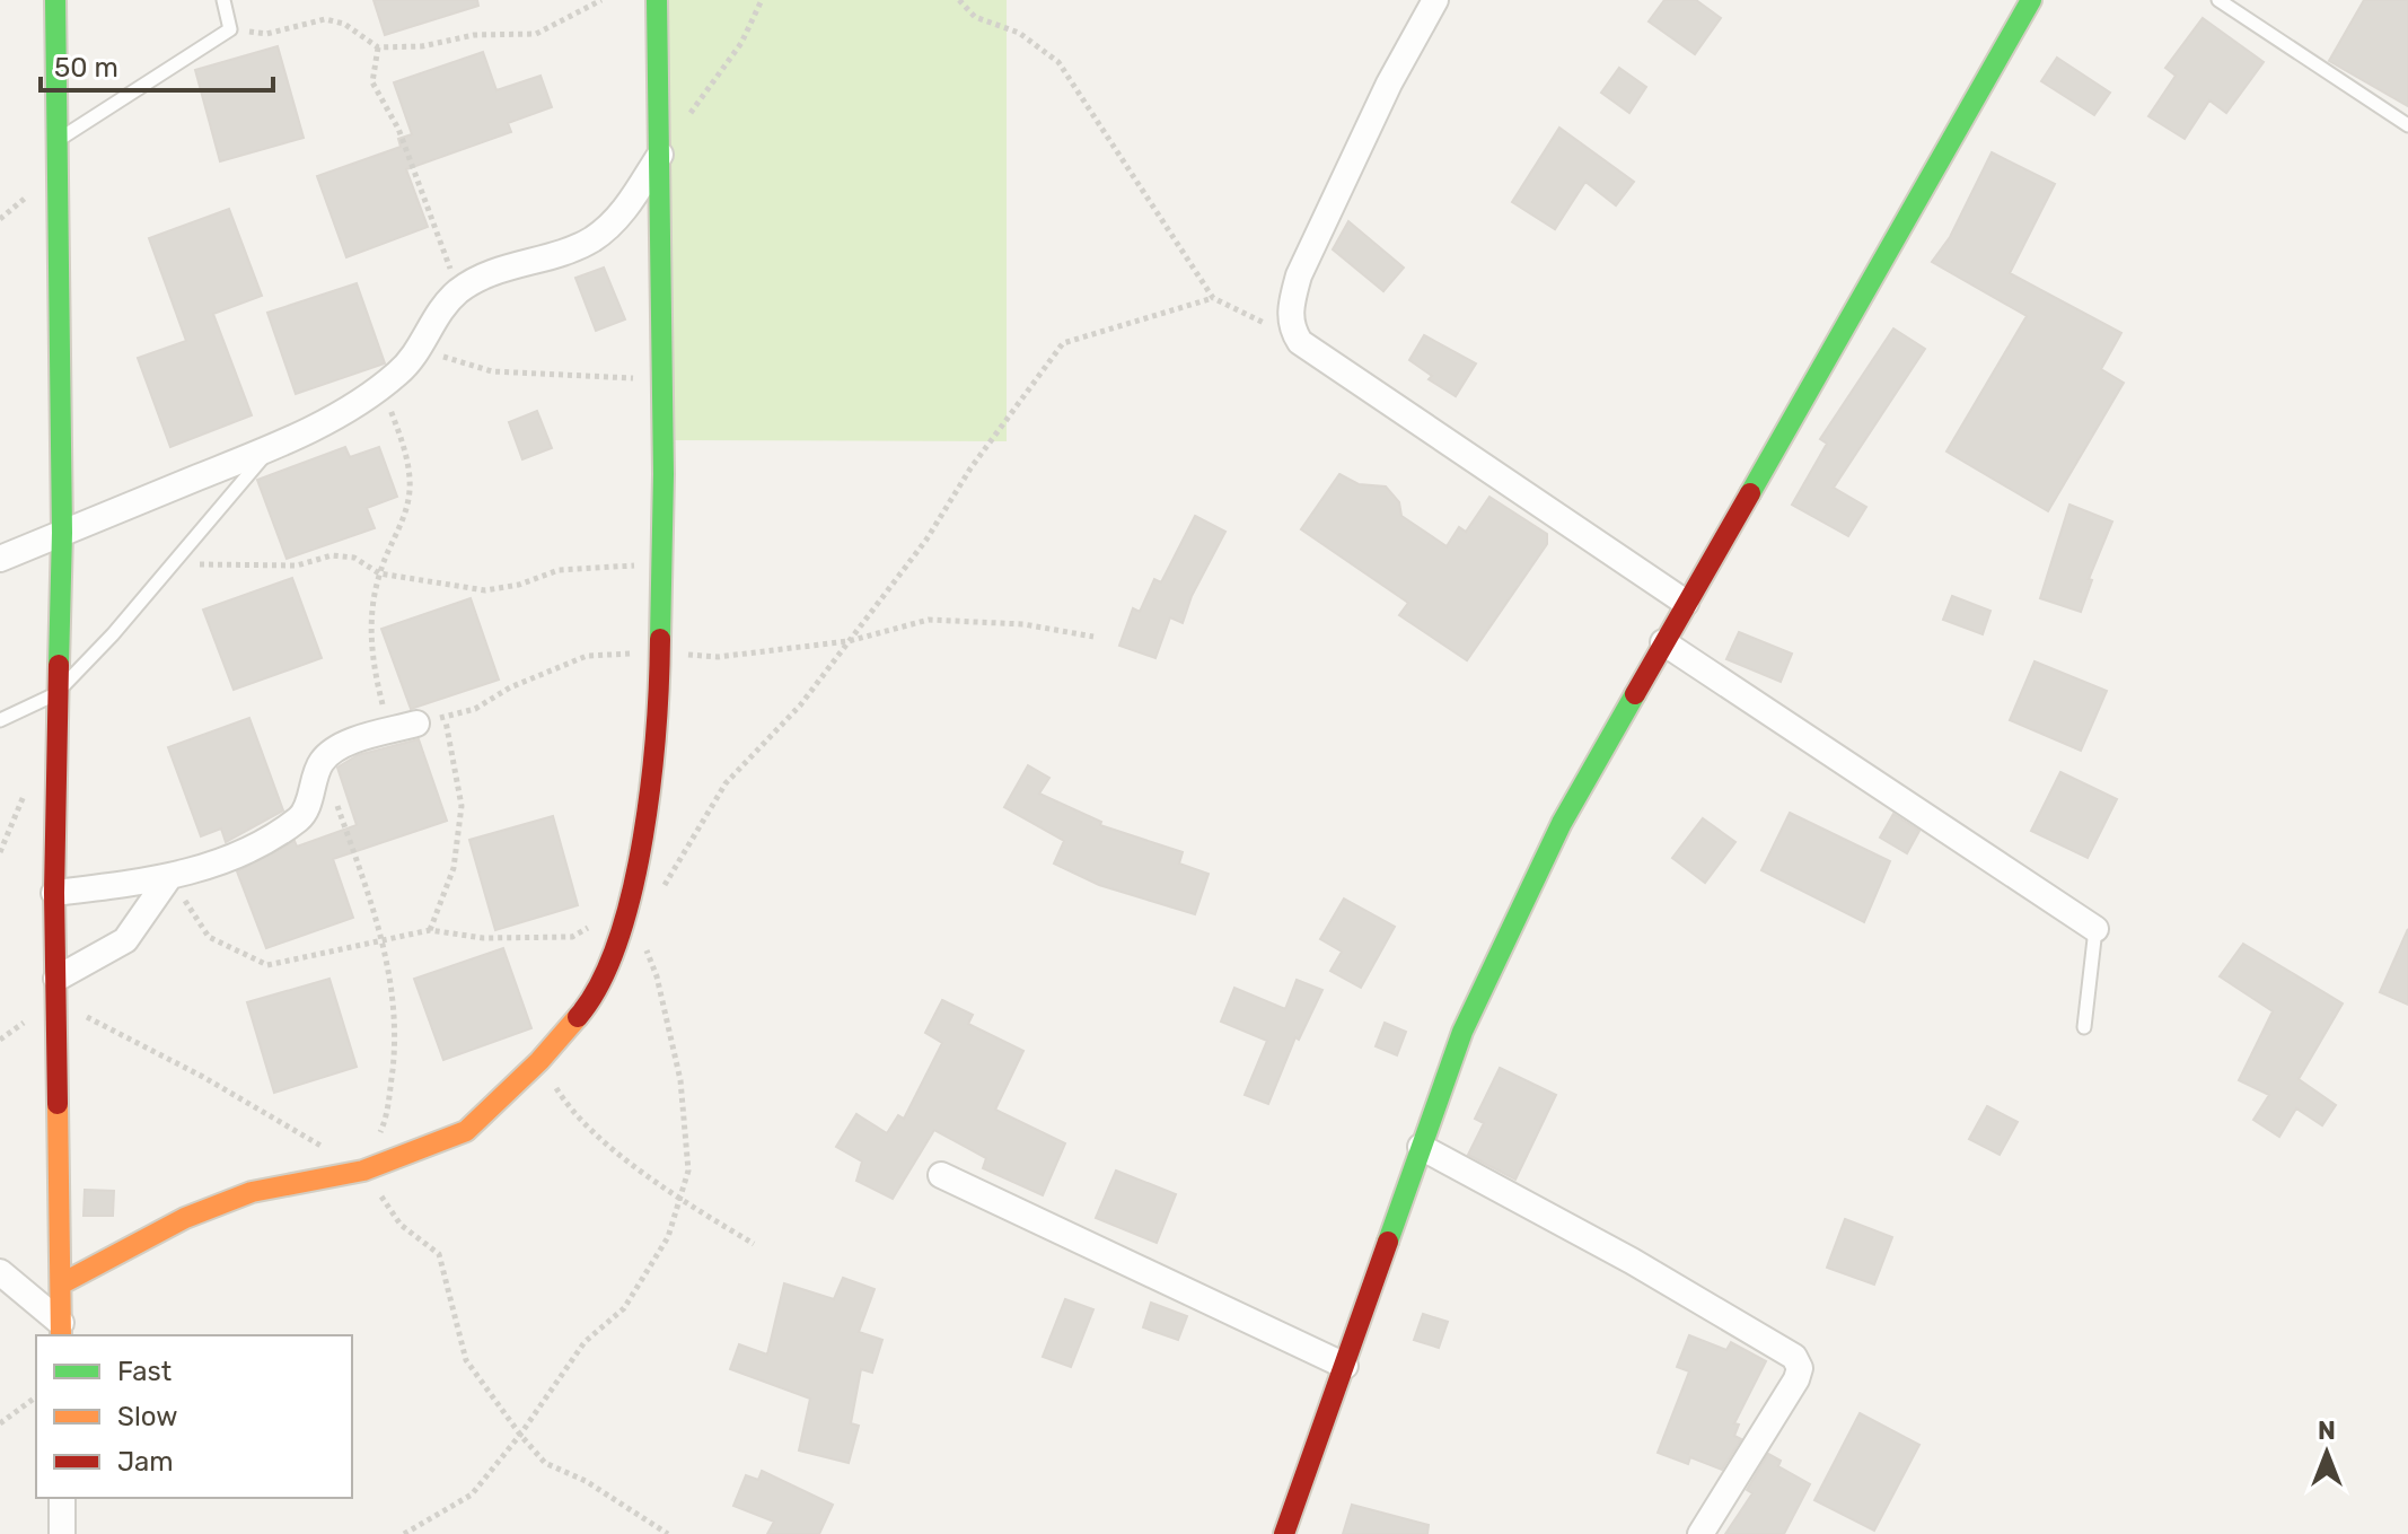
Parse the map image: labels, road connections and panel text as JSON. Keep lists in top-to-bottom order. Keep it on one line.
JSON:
{"legend":["Fast","Slow","Jam"],"scale_bar":"50 m","north":"top"}
